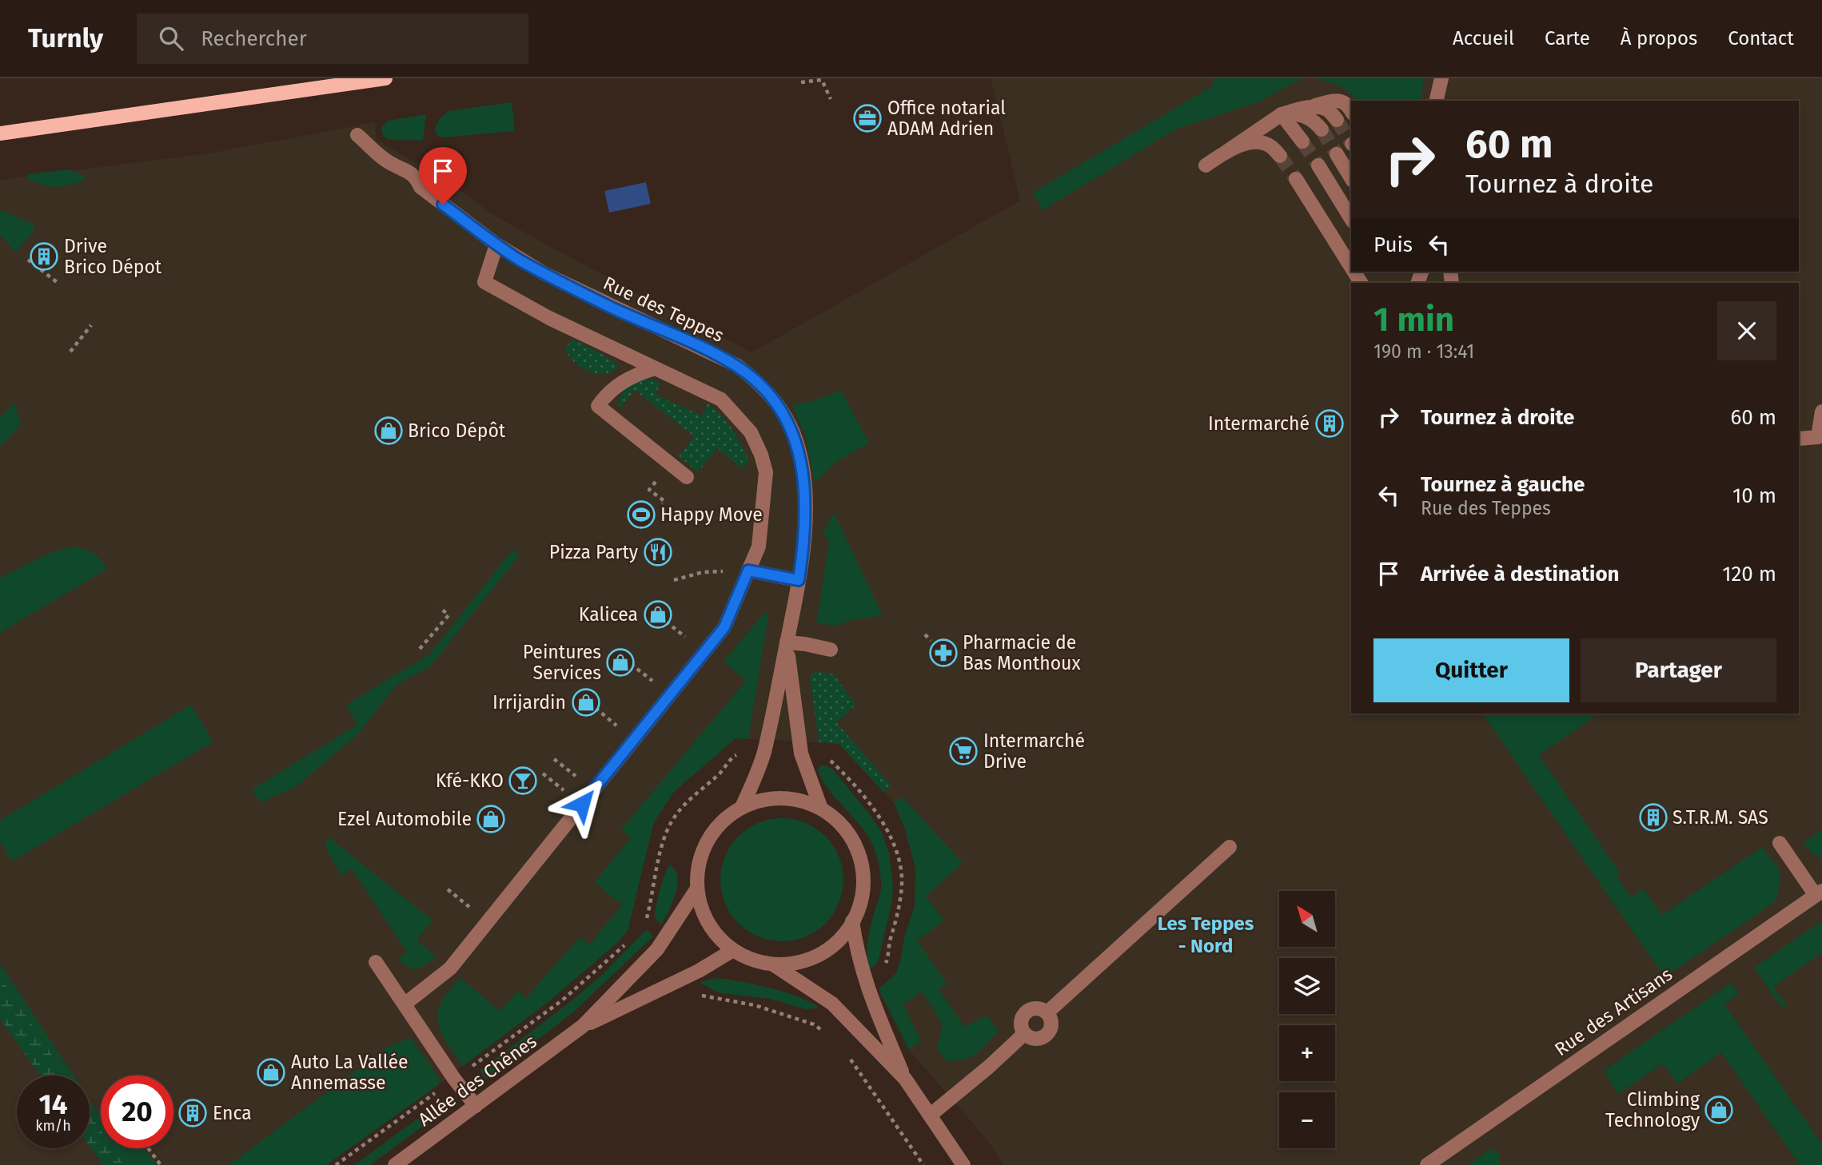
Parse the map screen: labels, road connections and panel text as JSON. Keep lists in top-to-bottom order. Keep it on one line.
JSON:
{"streets":{"street":["Rue des Teppes","Rue des Artisans","Allée des Chênes"]},"crossings":[["Rue des Teppes","Allée des Chênes"]],"districts":["Les Teppes - Nord"],"places":{"office":["Office notarial ADAM Adrien"],"building":["Drive Brico Dépot","Intermarché","S.T.R.M. SAS","Enca"],"shop":["Brico Dépôt","Kalicea","Peintures Services","Irrijardin","Ezel Automobile","Auto La Vallée Annemasse","Climbing Technology"],"sports":["Happy Move"],"restaurant":["Pizza Party"],"pharmacy":["Pharmacie de Bas Monthoux"],"supermarket":["Intermarché Drive"],"bar":["Kfé-KKO"]},"north":"top left","page":{"header":"Turnly","search":"Rechercher","nav":["Accueil","Carte","À propos","Contact"],"turn":["60 m","Tournez à droite"],"then":"Puis","heading":["1 min","190 m · 13:41"],"list":[{"name":"Tournez à droite","value":"60 m"},{"name":"Tournez à gauche","note":"Rue des Teppes","value":"10 m"},{"name":"Arrivée à destination","value":"120 m"}],"buttons":["Quitter","Partager"],"map_buttons":["+","−"],"speed":"14 km/h","limit":"20"}}
